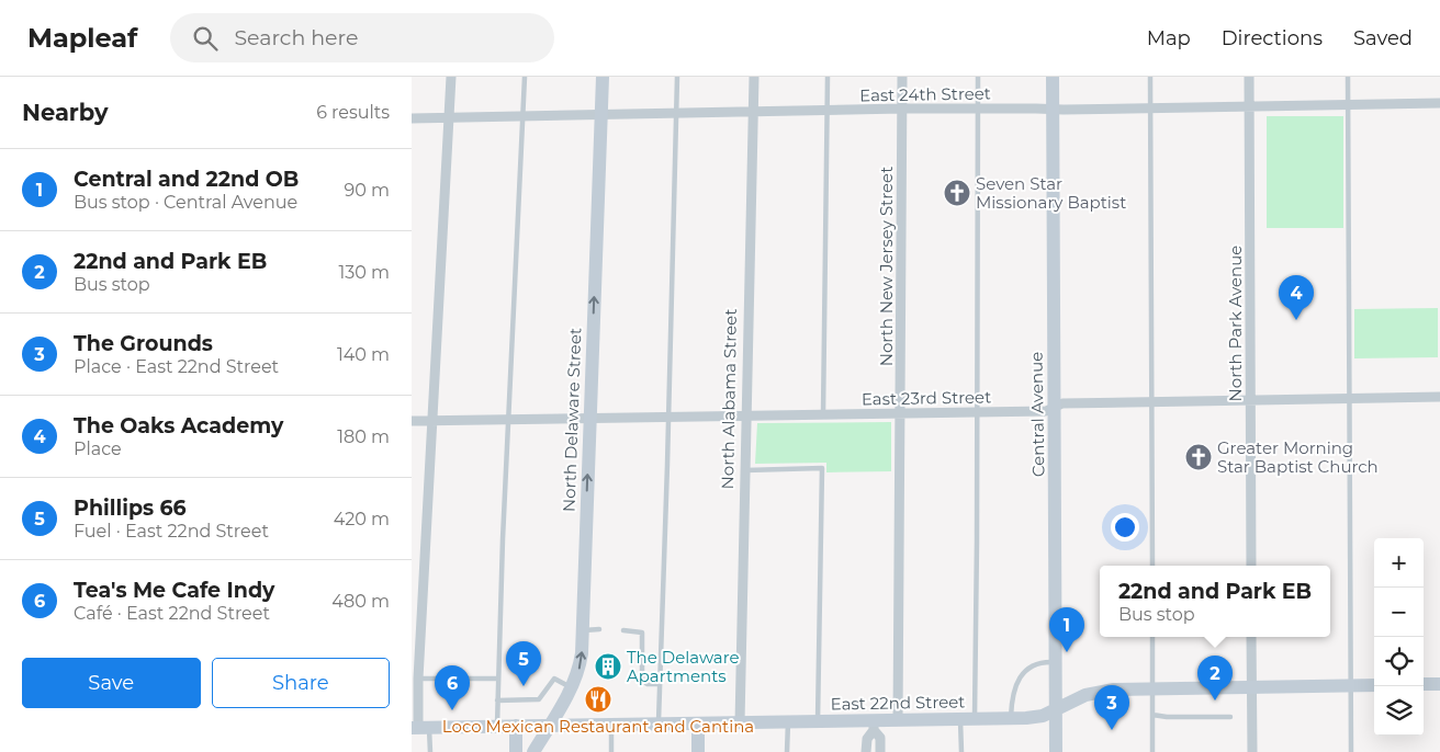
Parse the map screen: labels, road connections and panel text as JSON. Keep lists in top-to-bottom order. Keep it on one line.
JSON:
{"streets":{"main road":["Central Avenue","North Delaware Street","East 22nd Street"],"street":["East 24th Street","North New Jersey Street","North Park Avenue","East 23rd Street","North Alabama Street"]},"crossings":[["East 24th Street","North New Jersey Street"],["East 24th Street","North Park Avenue"],["East 24th Street","North Alabama Street"],["East 24th Street","Central Avenue"],["East 24th Street","North Delaware Street"],["North New Jersey Street","East 23rd Street"],["North New Jersey Street","East 22nd Street"],["North Park Avenue","East 23rd Street"],["East 23rd Street","North Alabama Street"],["East 23rd Street","Central Avenue"],["East 23rd Street","North Delaware Street"],["North Alabama Street","East 22nd Street"],["Central Avenue","East 22nd Street"],["North Delaware Street","East 22nd Street"]],"one_way":["North Delaware Street"],"places":{"church":["Seven Star Missionary Baptist","Greater Morning Star Baptist Church"],"building":["The Delaware Apartments"],"restaurant":["Loco Mexican Restaurant and Cantina"]},"page":{"header":"Mapleaf","search":"Search here","nav":["Map","Directions","Saved"],"heading":["Nearby","6 results"],"list":[{"mark":"1","name":"Central and 22nd OB","note":"Bus stop · Central Avenue","value":"90 m"},{"mark":"2","name":"22nd and Park EB","note":"Bus stop","value":"130 m"},{"mark":"3","name":"The Grounds","note":"Place · East 22nd Street","value":"140 m"},{"mark":"4","name":"The Oaks Academy","note":"Place","value":"180 m"},{"mark":"5","name":"Phillips 66","note":"Fuel · East 22nd Street","value":"420 m"},{"mark":"6","name":"Tea's Me Cafe Indy","note":"Café · East 22nd Street","value":"480 m"}],"pins":["4","1","5","2","6","3"],"map_buttons":["+","−"],"popup":["22nd and Park EB","Bus stop"],"buttons":["Save","Share"]}}
